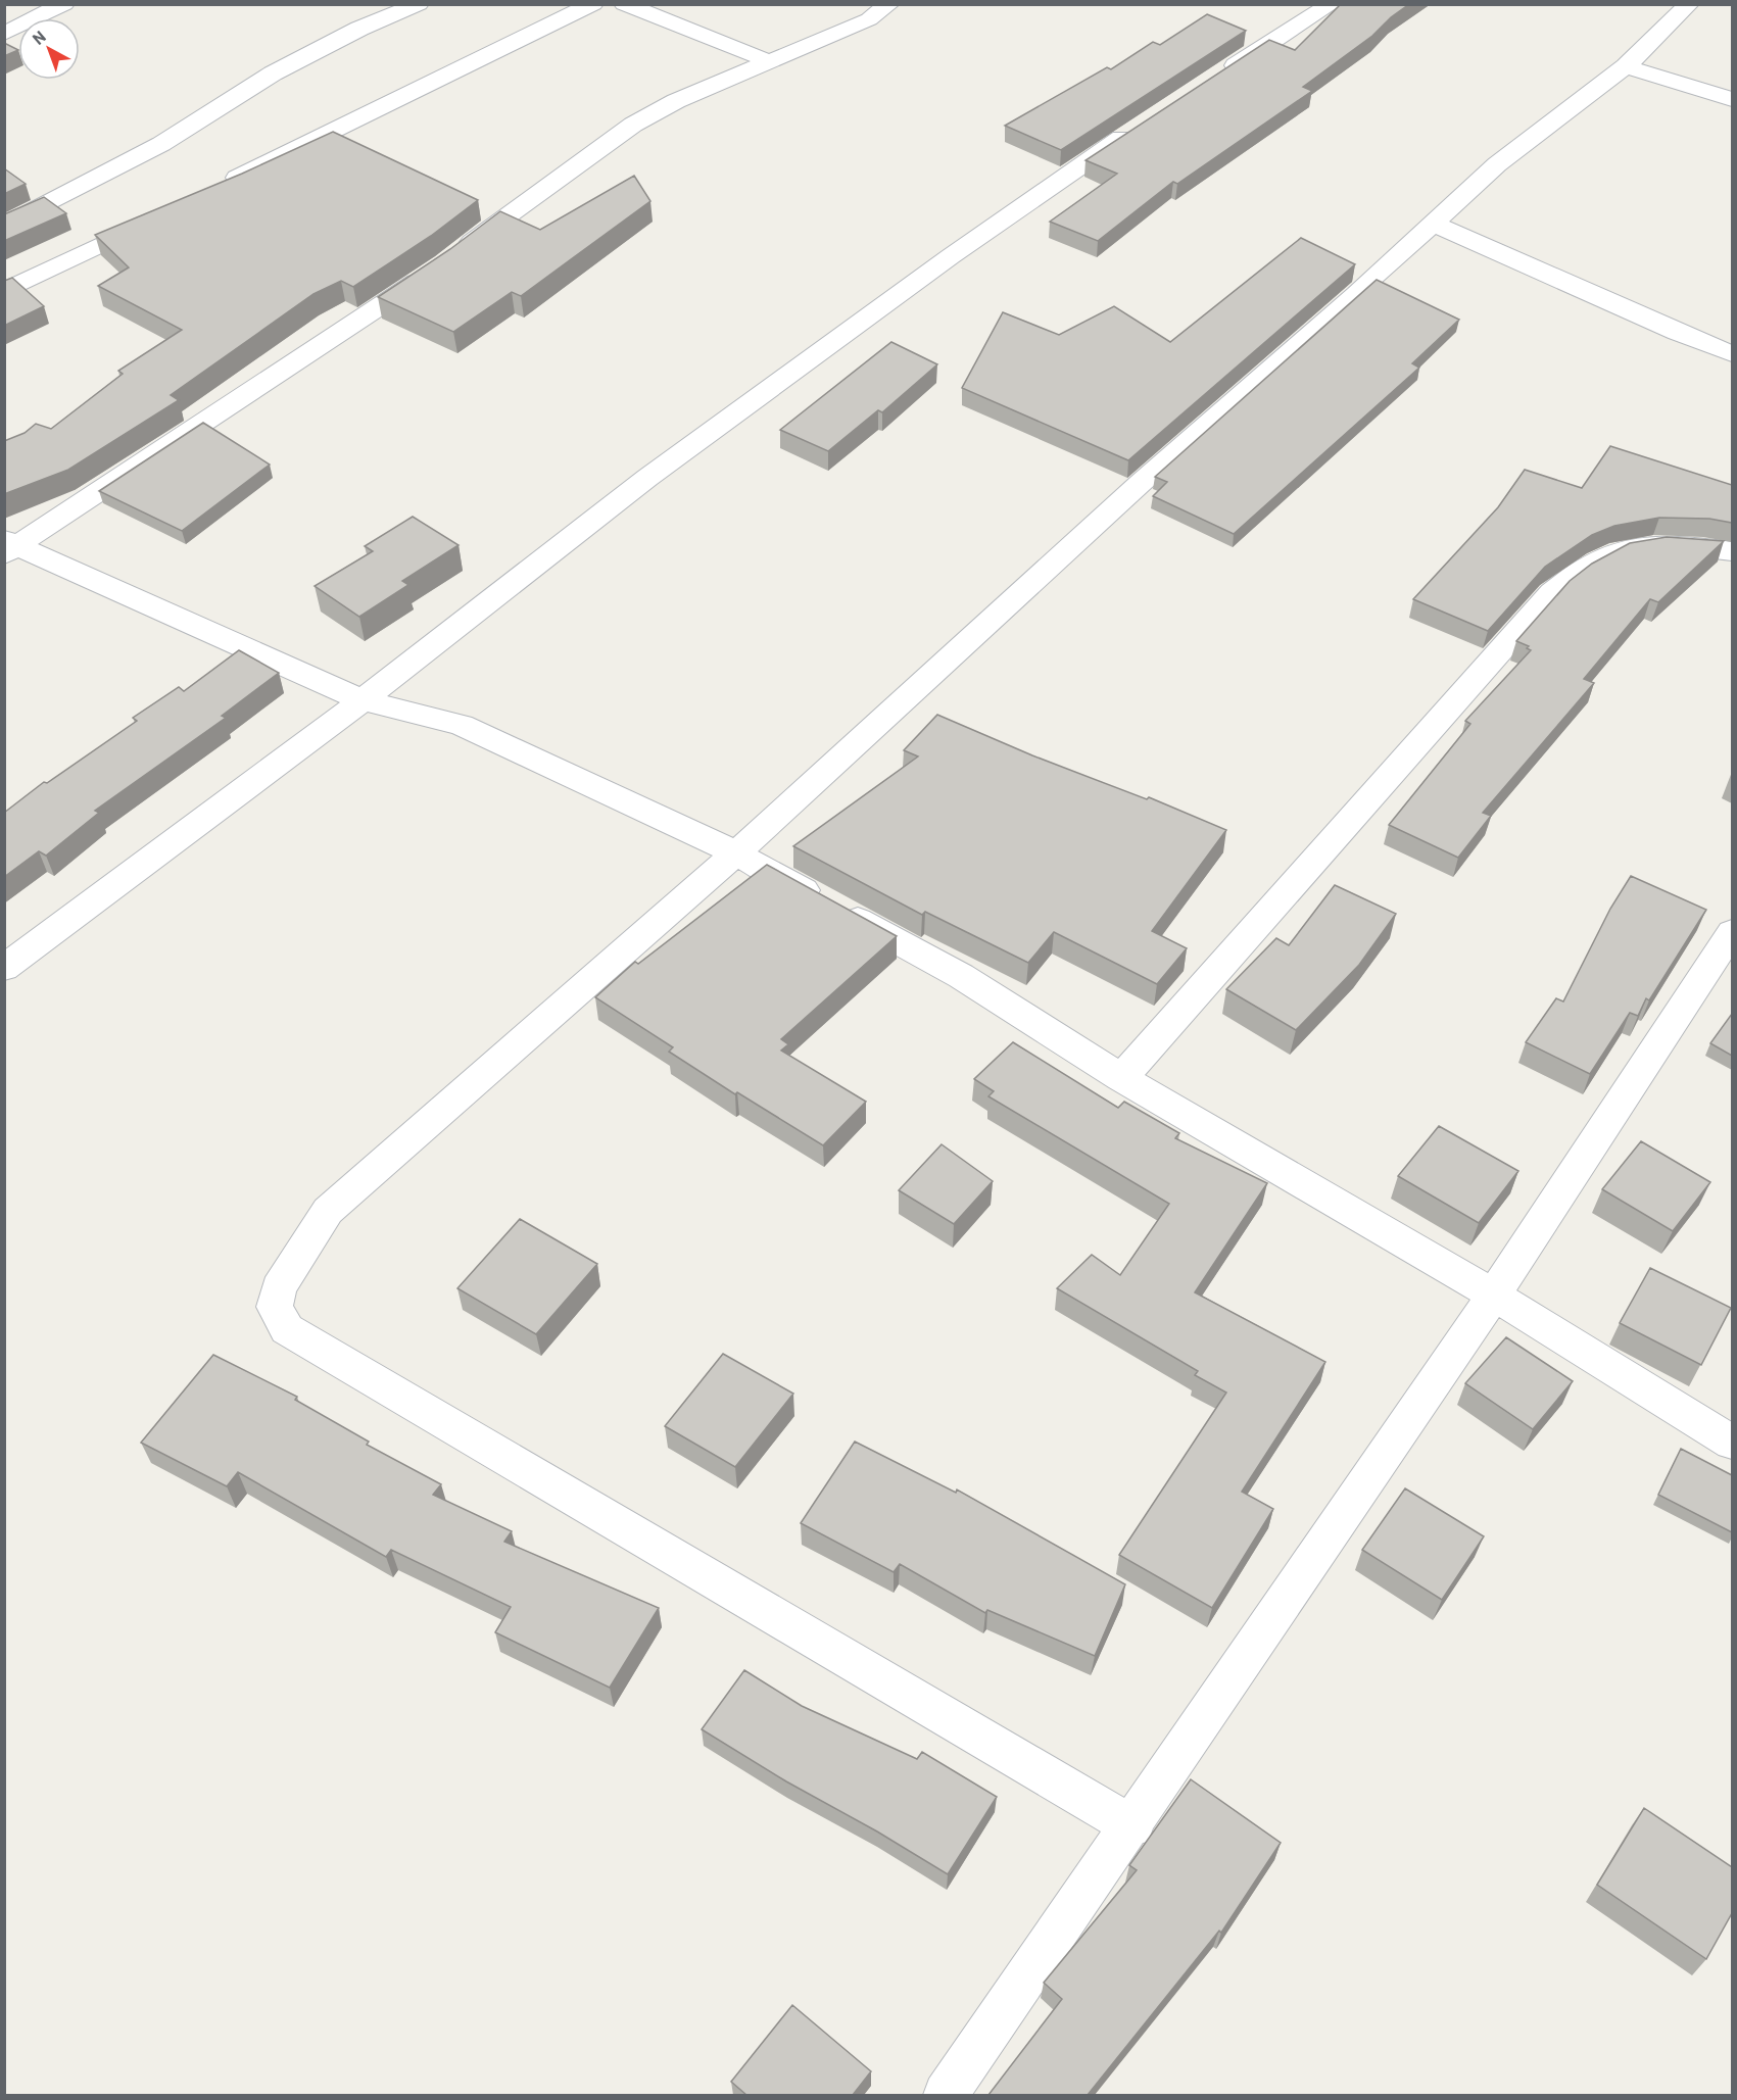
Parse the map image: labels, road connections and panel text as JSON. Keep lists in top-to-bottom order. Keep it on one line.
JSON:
{"north":"top left"}
